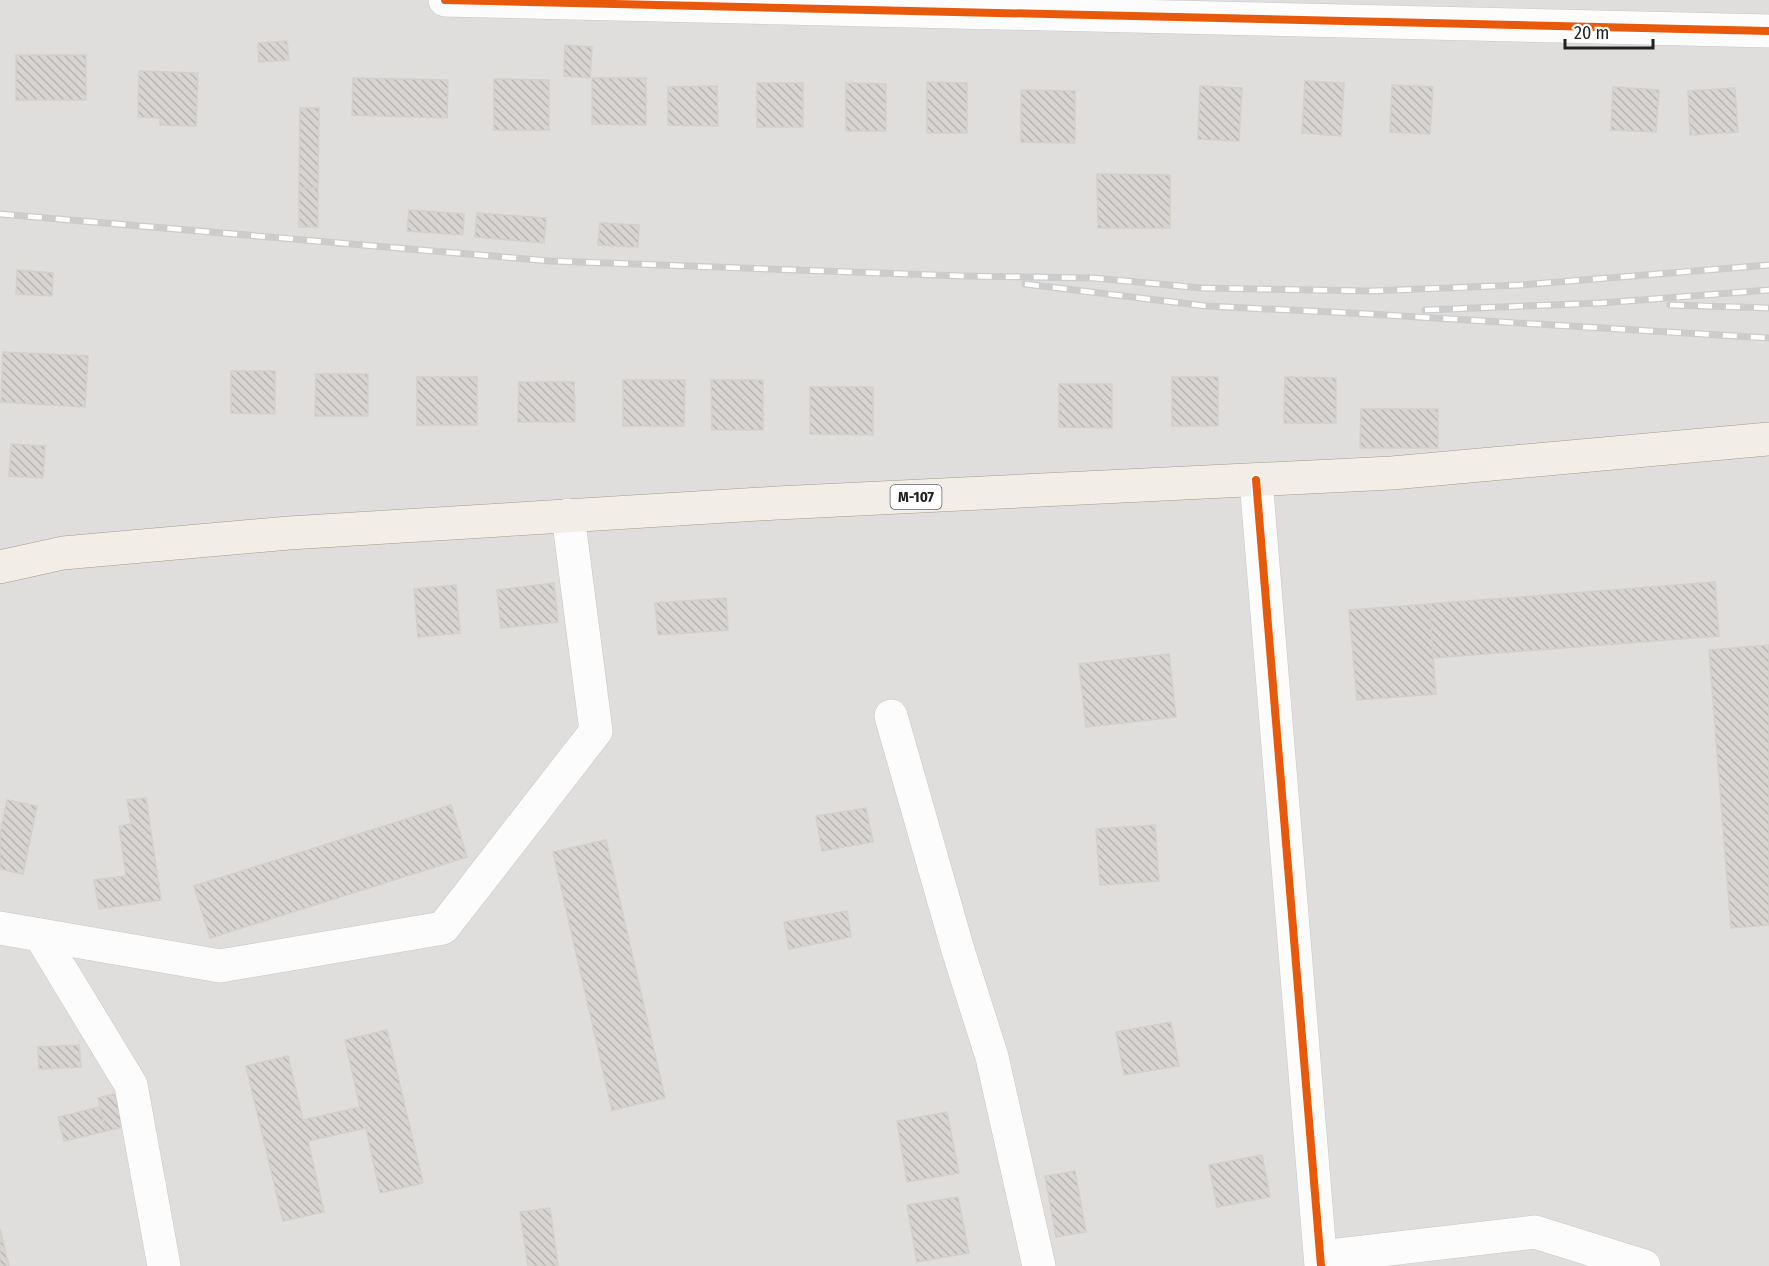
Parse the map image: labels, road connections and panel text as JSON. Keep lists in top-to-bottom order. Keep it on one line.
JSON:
{"streets":{"main road":["М-107"]},"scale_bar":"20 m"}
